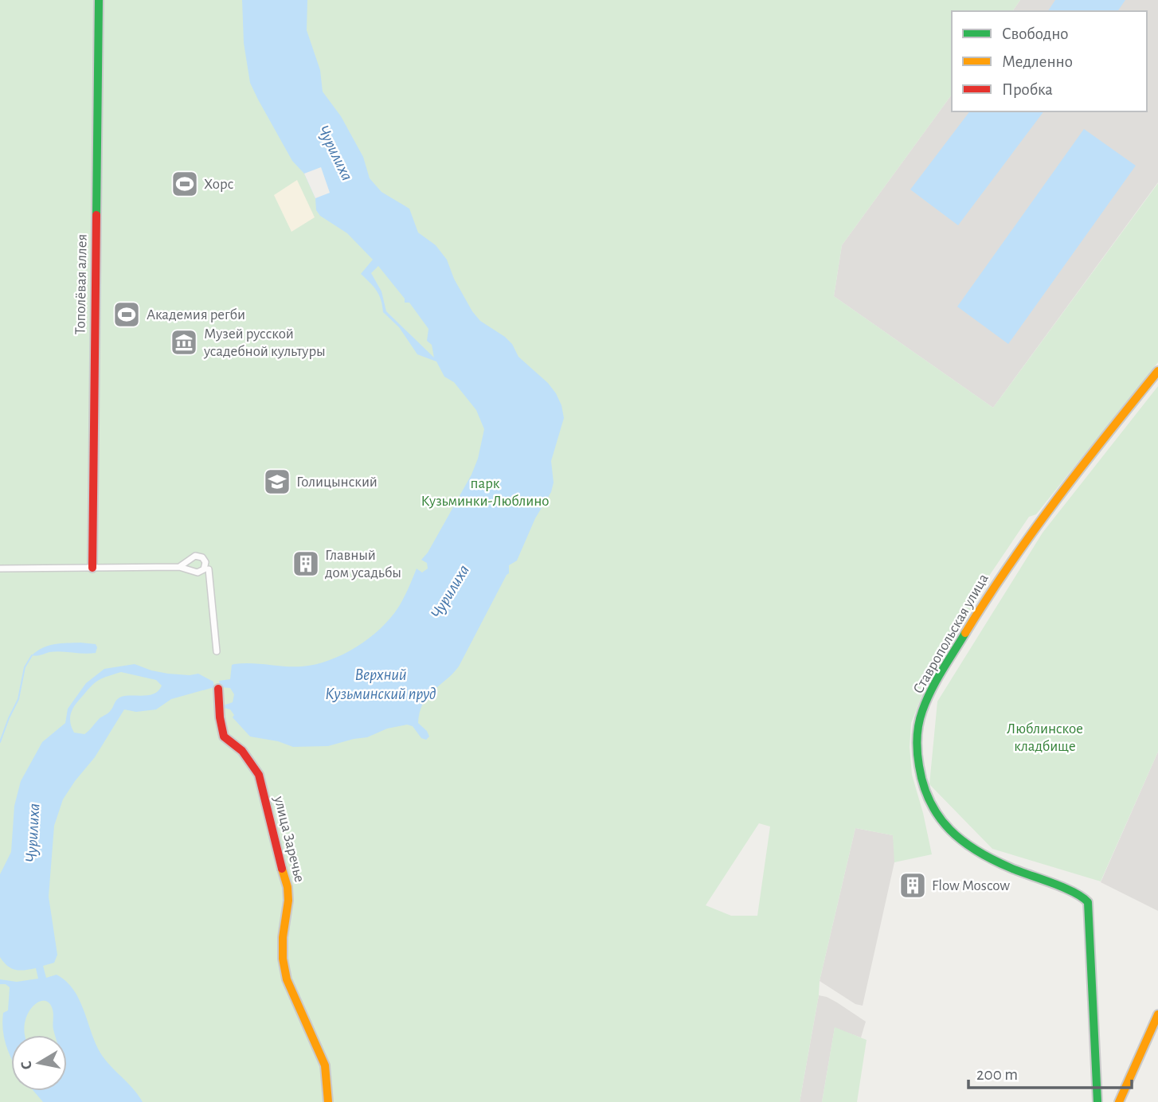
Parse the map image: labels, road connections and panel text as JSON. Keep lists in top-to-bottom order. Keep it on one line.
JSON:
{"streets":{"street":["Тополёвая аллея","Ставропольская улица","улица Заречье"]},"water":["Чурилиха","Верхний Кузьминский пруд"],"parks":["парк Кузьминки-Люблино","Люблинское кладбище"],"places":{"sports":["Хорс","Академия регби"],"museum":["Музей русской усадебной культуры"],"school or university":["Голицынский"],"building":["Главный дом усадьбы","Flow Moscow"]},"legend":["Свободно","Медленно","Пробка"],"scale_bar":"200 m","north":"left"}
